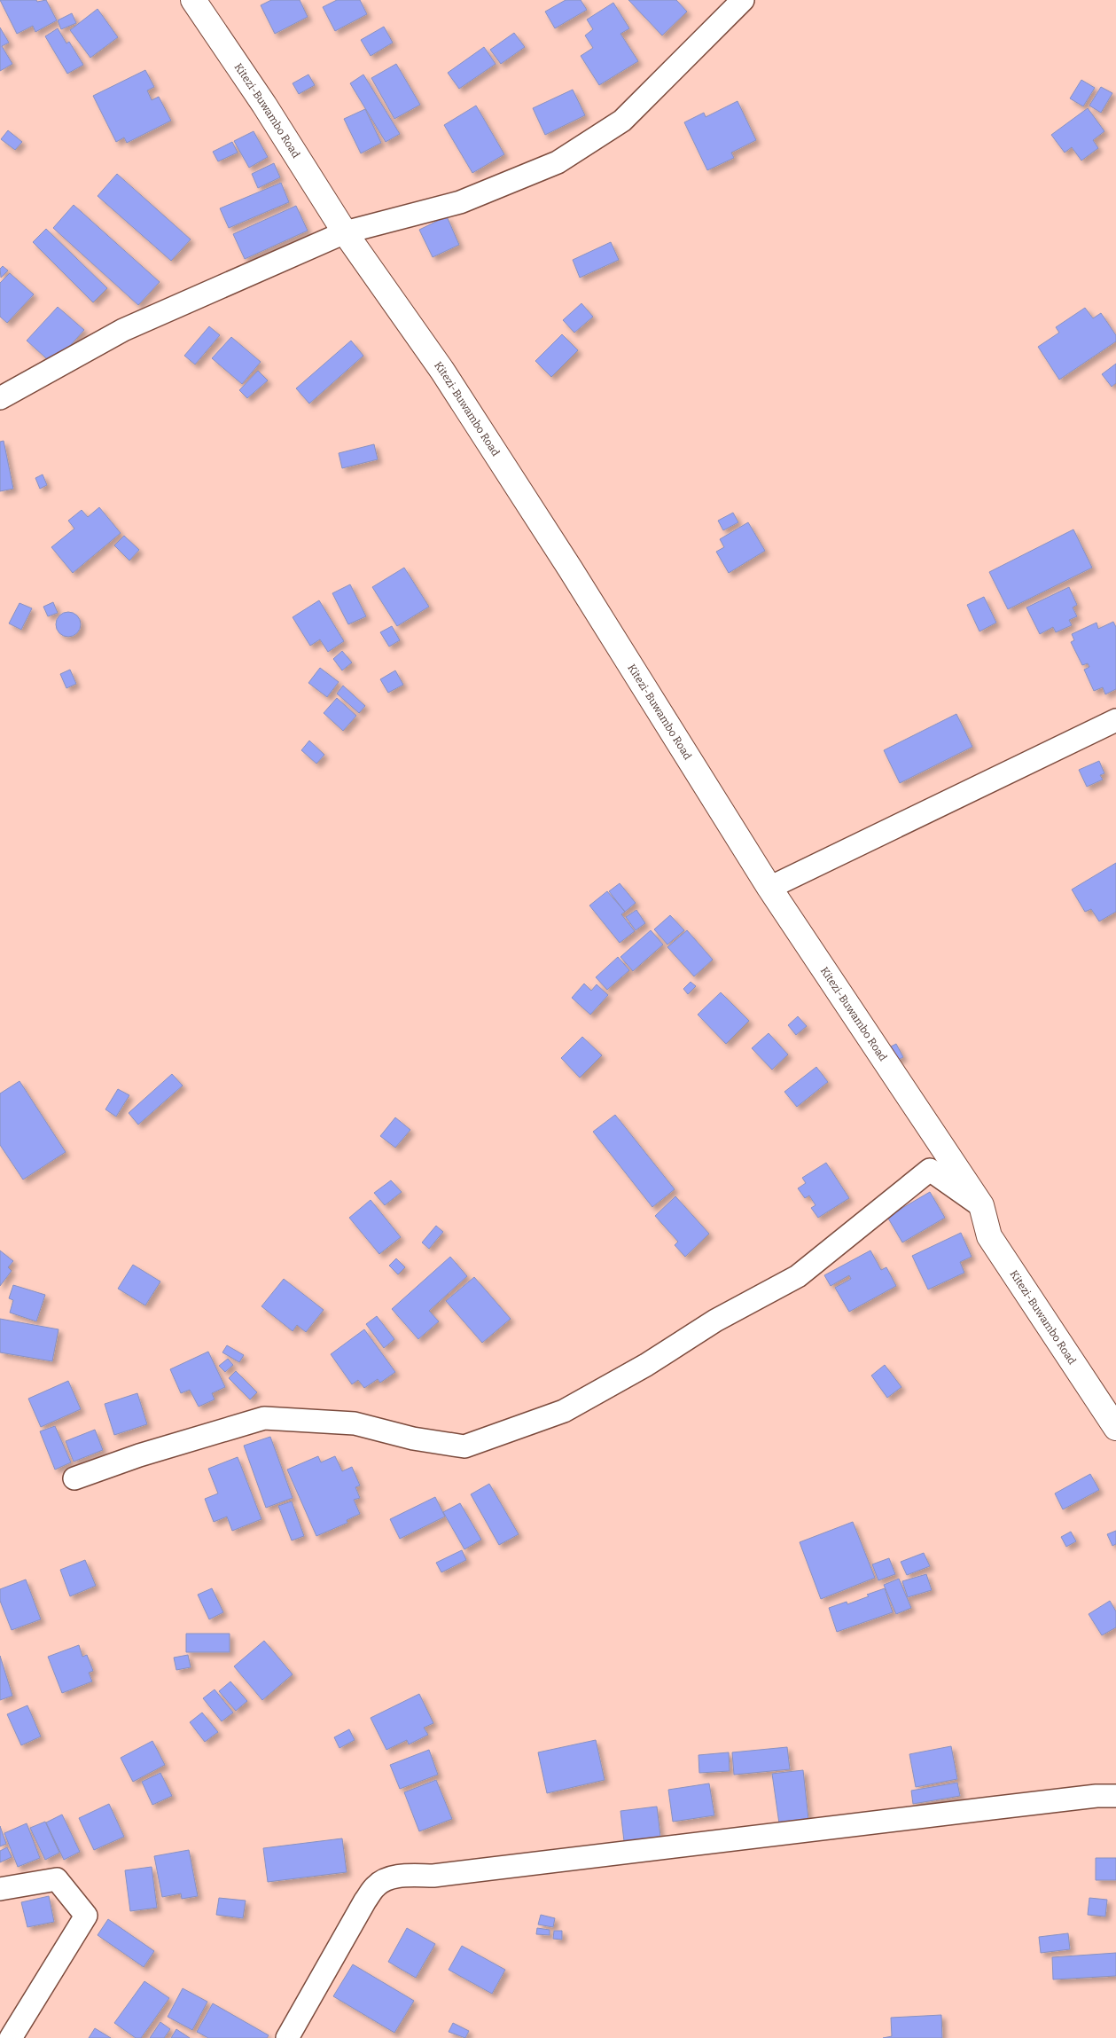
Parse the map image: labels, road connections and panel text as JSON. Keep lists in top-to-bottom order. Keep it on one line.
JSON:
{"streets":{"street":["Kitezi-Buwambo Road"]}}
